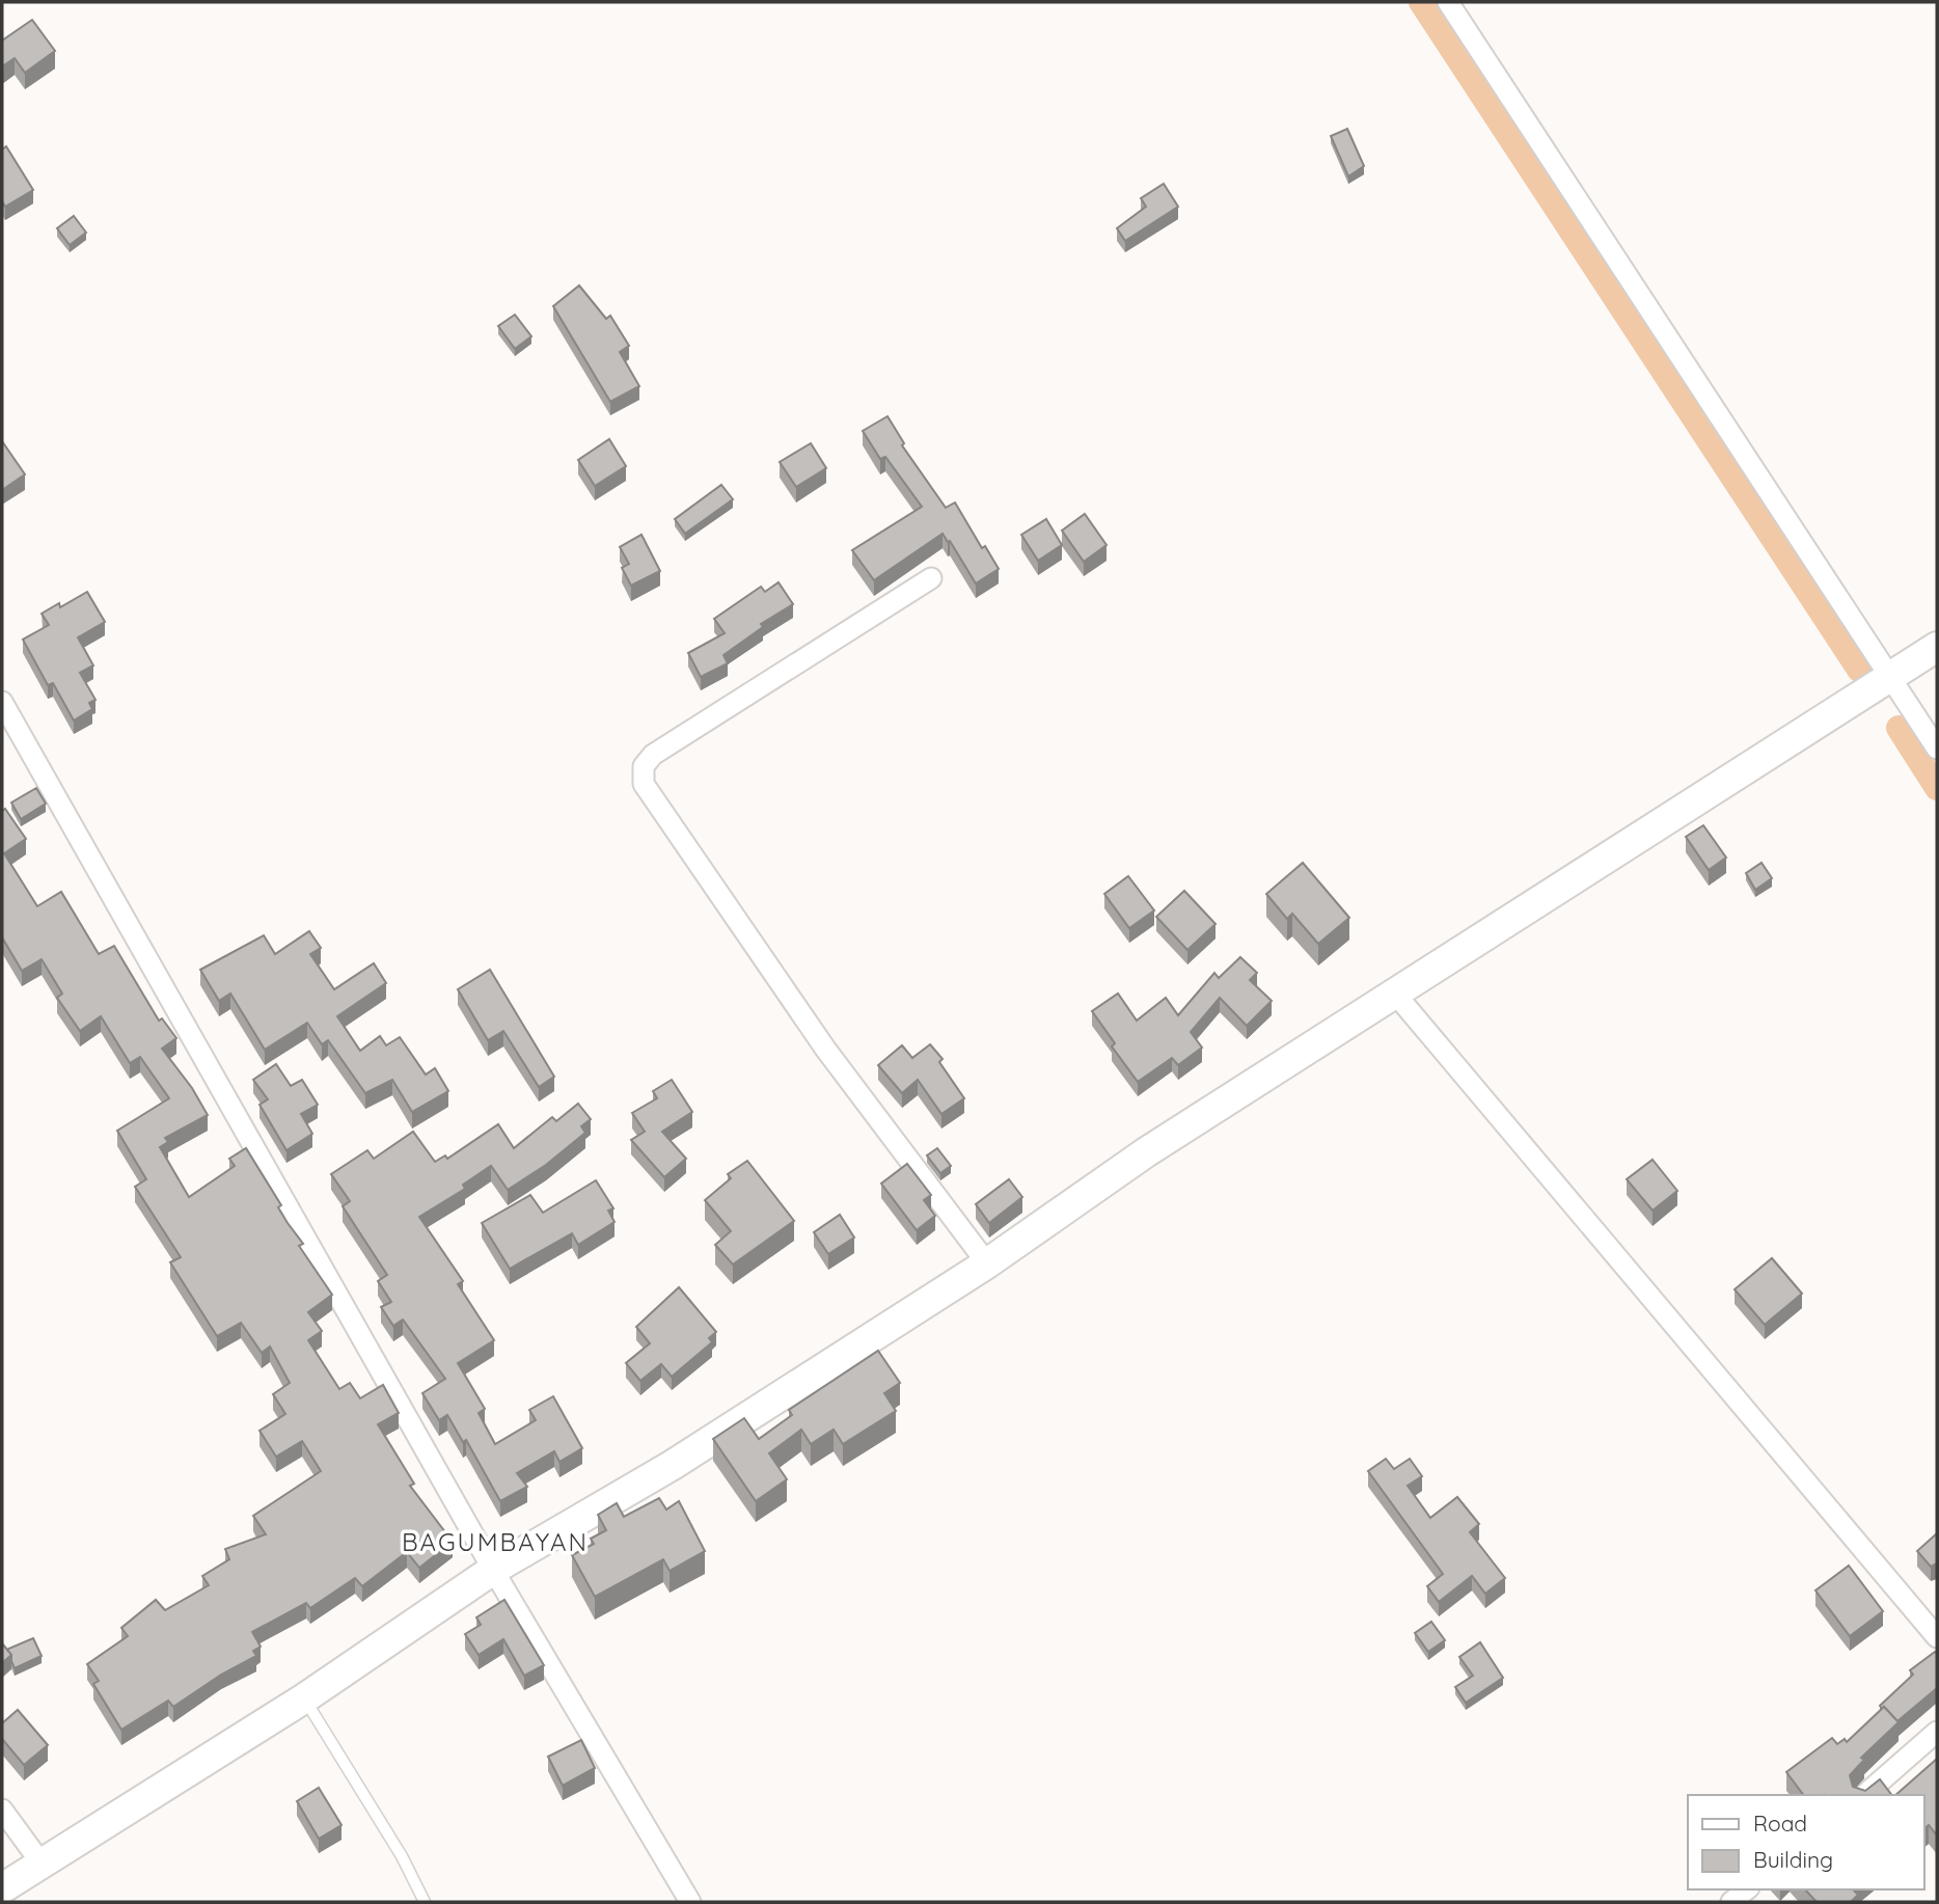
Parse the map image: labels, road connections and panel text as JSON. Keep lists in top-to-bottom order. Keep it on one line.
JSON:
{"districts":["BAGUMBAYAN"],"legend":["Road","Building"]}
